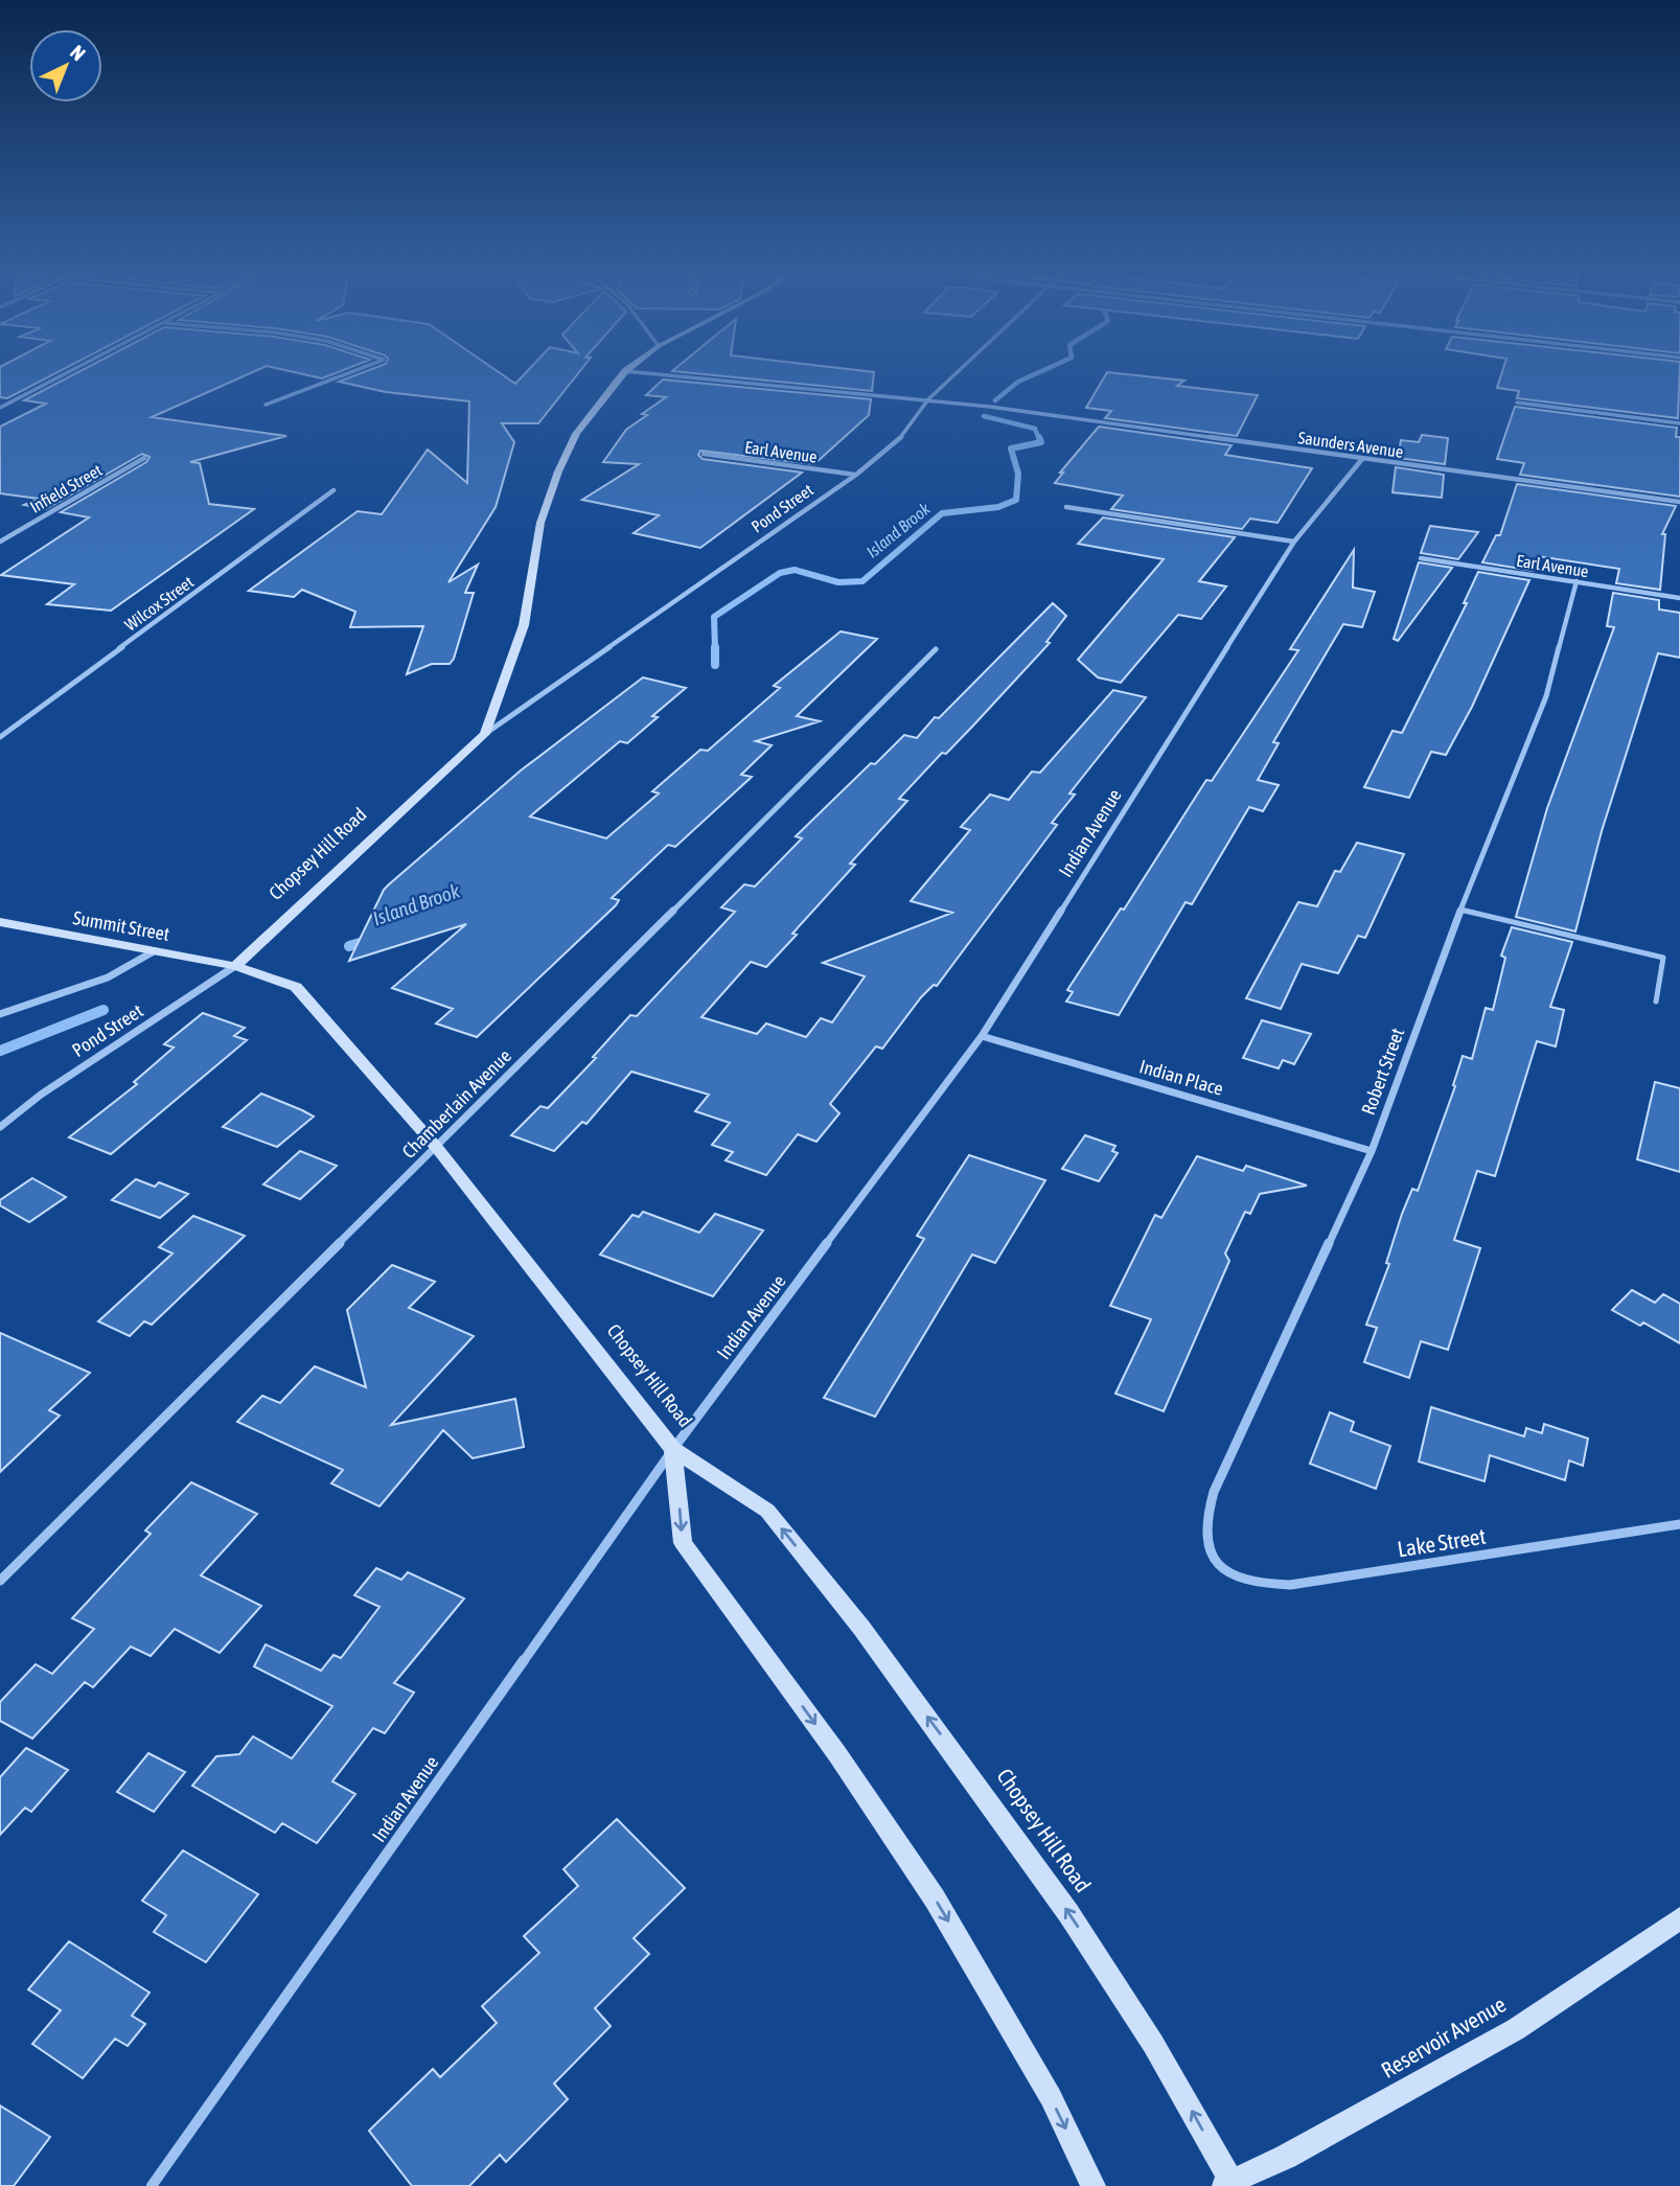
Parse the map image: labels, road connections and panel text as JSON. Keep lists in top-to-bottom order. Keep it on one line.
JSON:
{"streets":{"street":["Saunders Avenue","Earl Avenue","Infield Street","Pond Street","Wilcox Street","Indian Avenue","Chopsey Hill Road","Summit Street","Robert Street","Indian Place","Chamberlain Avenue","Lake Street","Reservoir Avenue"]},"crossings":[["Saunders Avenue","Pond Street"],["Saunders Avenue","Indian Avenue"],["Earl Avenue","Pond Street"],["Earl Avenue","Robert Street"],["Pond Street","Chopsey Hill Road"],["Pond Street","Summit Street"],["Indian Avenue","Chopsey Hill Road"],["Indian Avenue","Indian Place"],["Chopsey Hill Road","Summit Street"],["Chopsey Hill Road","Chamberlain Avenue"],["Chopsey Hill Road","Reservoir Avenue"],["Robert Street","Indian Place"],["Robert Street","Lake Street"]],"water":["Island Brook"],"north":"top right"}
